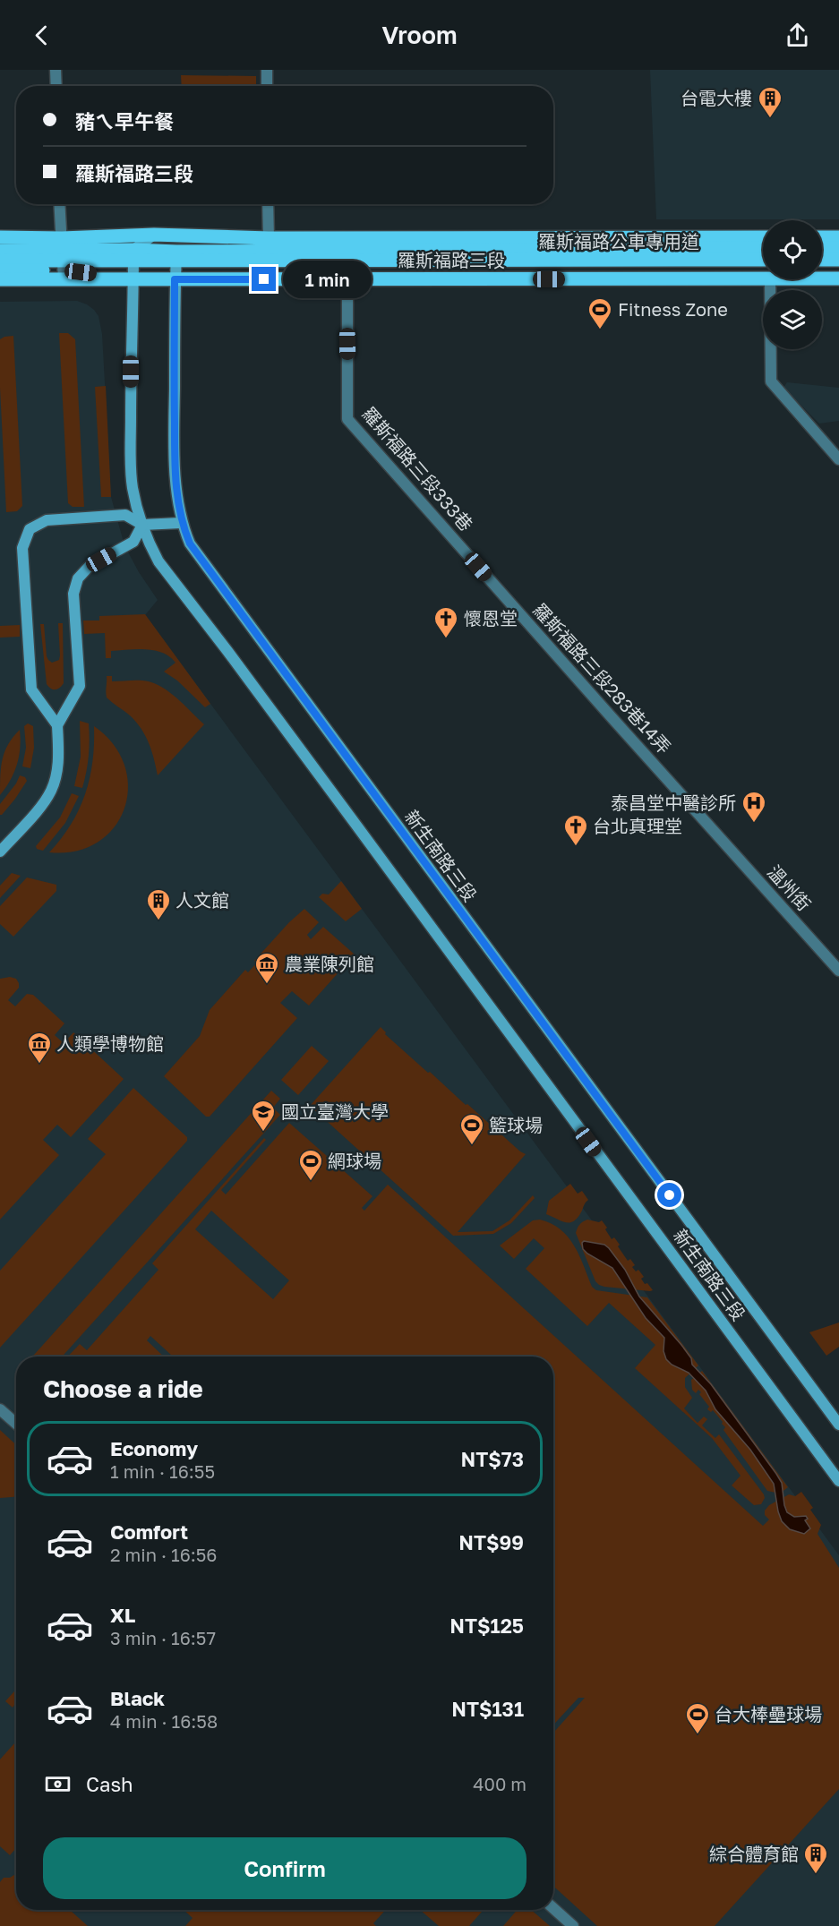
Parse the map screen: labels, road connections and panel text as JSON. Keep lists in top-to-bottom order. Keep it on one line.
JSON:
{"streets":{"main road":["羅斯福路公車專用道","羅斯福路三段","新生南路三段"],"street":["羅斯福路三段333巷","羅斯福路三段283巷14弄","溫州街"]},"crossings":[["羅斯福路公車專用道","新生南路三段"],["羅斯福路三段","羅斯福路三段333巷"],["羅斯福路三段","新生南路三段"],["羅斯福路三段333巷","羅斯福路三段283巷14弄"],["羅斯福路三段283巷14弄","溫州街"]],"places":{"building":["台電大樓","人文館","綜合體育館"],"sports":["Fitness Zone","籃球場","網球場","台大棒壘球場"],"church":["懷恩堂","台北真理堂"],"hospital":["泰昌堂中醫診所"],"museum":["農業陳列館","人類學博物館"],"school or university":["國立臺灣大學"]},"page":{"header":"Vroom","banner":["豬ㄟ早午餐","羅斯福路三段"],"bubble":"1 min","heading":"Choose a ride","list":[{"name":"Economy","note":"1 min · 16:55","value":"NT$73"},{"name":"Comfort","note":"2 min · 16:56","value":"NT$99"},{"name":"XL","note":"3 min · 16:57","value":"NT$125"},{"name":"Black","note":"4 min · 16:58","value":"NT$131"}],"pay":["Cash","400 m"],"buttons":"Confirm"}}
